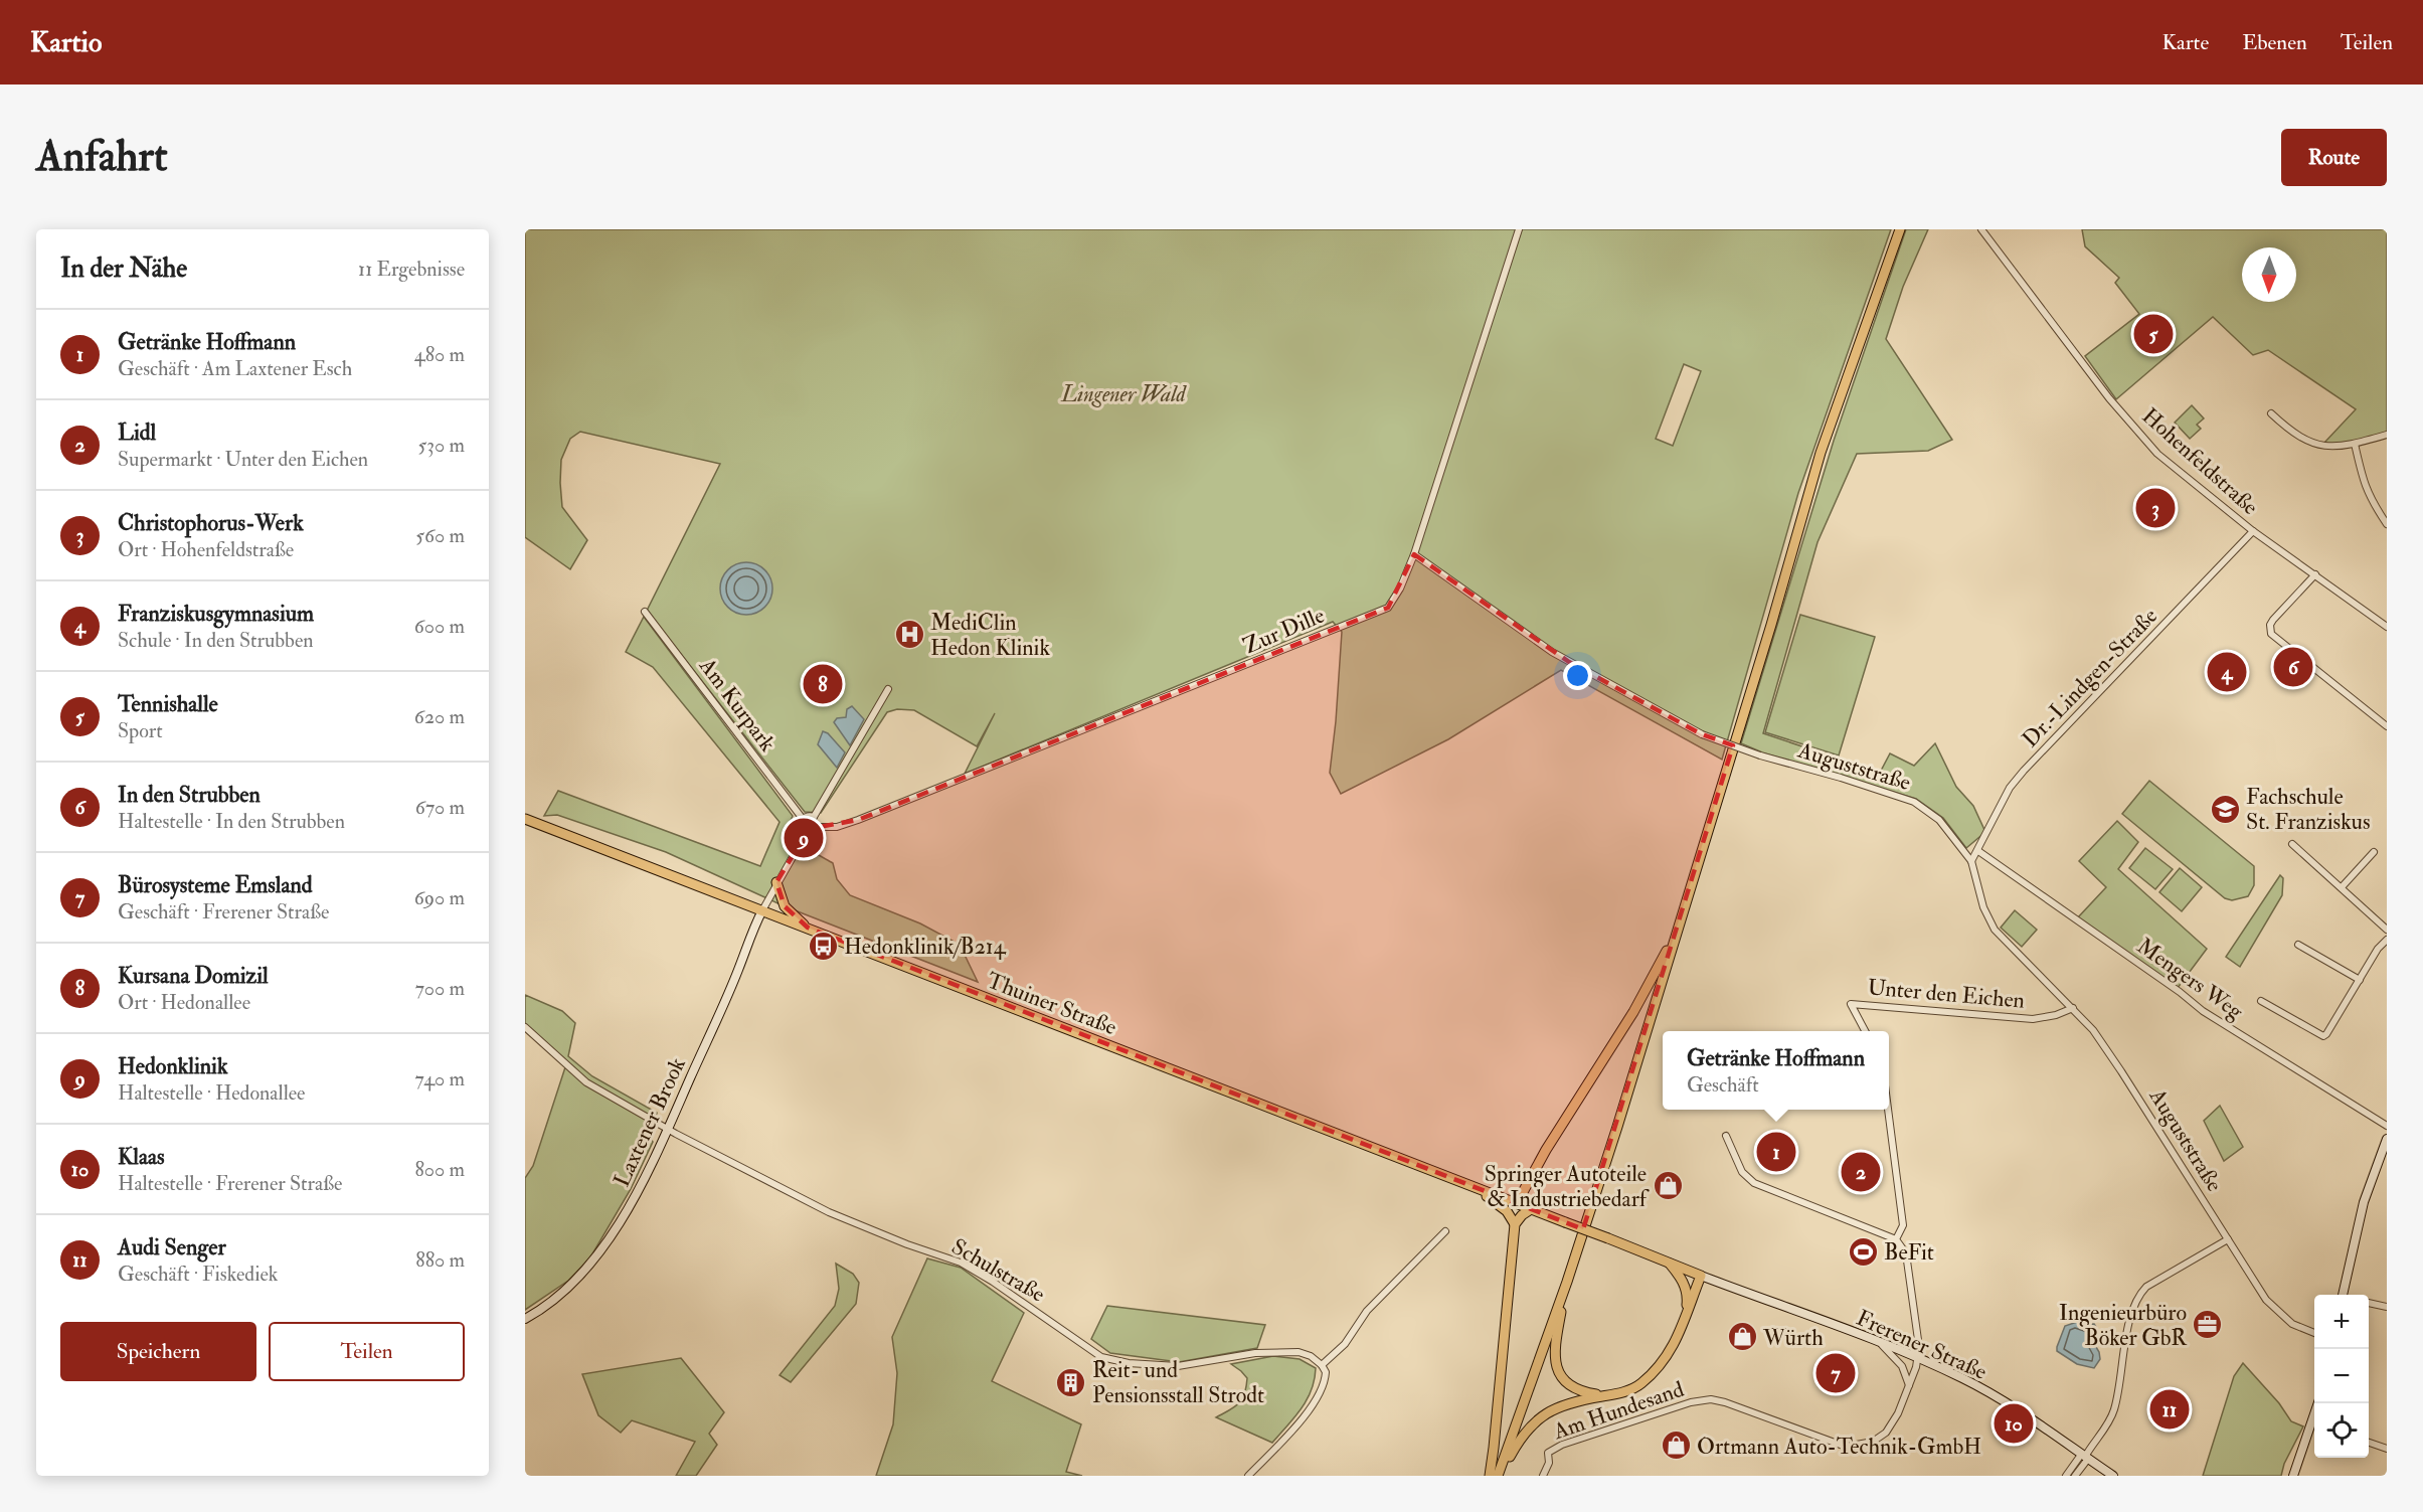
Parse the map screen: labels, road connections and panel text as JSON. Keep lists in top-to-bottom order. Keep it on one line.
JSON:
{"streets":{"main road":["Thuiner Straße"],"street":["Hohenfeldstraße","Zur Dille","Dr.-Lindgen-Straße","Am Kurpark","Auguststraße","Mengers Weg","Unter den Eichen","Laxtener Brook","Schulstraße","Frerener Straße","Am Hundesand"]},"crossings":[["Hohenfeldstraße","Dr.-Lindgen-Straße"],["Zur Dille","Am Kurpark"],["Zur Dille","Auguststraße"],["Dr.-Lindgen-Straße","Auguststraße"],["Dr.-Lindgen-Straße","Mengers Weg"],["Auguststraße","Unter den Eichen"],["Thuiner Straße","Laxtener Brook"],["Thuiner Straße","Frerener Straße"],["Laxtener Brook","Schulstraße"],["Frerener Straße","Am Hundesand"]],"parks":["Lingener Wald"],"places":{"hospital":["MediClin Hedon Klinik"],"school or university":["Fachschule St. Franziskus"],"bus stop":["Hedonklinik/B214"],"shop":["Springer Autoteile & Industriebedarf","Würth","Ortmann Auto-Technik-GmbH"],"sports":["BeFit"],"office":["Ingenieurbüro Böker GbR"],"building":["Reit- und Pensionsstall Strodt"]},"north":"bottom","page":{"header":"Kartio","nav":["Karte","Ebenen","Teilen"],"buttons":["Route",["Speichern","Teilen"]],"title":"Anfahrt","heading":["In der Nähe","11 Ergebnisse"],"list":[{"mark":"1","name":"Getränke Hoffmann","note":"Geschäft · Am Laxtener Esch","value":"480 m"},{"mark":"2","name":"Lidl","note":"Supermarkt · Unter den Eichen","value":"530 m"},{"mark":"3","name":"Christophorus-Werk","note":"Ort · Hohenfeldstraße","value":"560 m"},{"mark":"4","name":"Franziskusgymnasium","note":"Schule · In den Strubben","value":"600 m"},{"mark":"5","name":"Tennishalle","note":"Sport","value":"620 m"},{"mark":"6","name":"In den Strubben","note":"Haltestelle · In den Strubben","value":"670 m"},{"mark":"7","name":"Bürosysteme Emsland","note":"Geschäft · Frerener Straße","value":"690 m"},{"mark":"8","name":"Kursana Domizil","note":"Ort · Hedonallee","value":"700 m"},{"mark":"9","name":"Hedonklinik","note":"Haltestelle · Hedonallee","value":"740 m"},{"mark":"10","name":"Klaas","note":"Haltestelle · Frerener Straße","value":"800 m"},{"mark":"11","name":"Audi Senger","note":"Geschäft · Fiskediek","value":"880 m"}],"pins":["5","3","6","4","8","9","1","2","7","11","10"],"popup":["Getränke Hoffmann","Geschäft"],"map_buttons":["+","−"]}}
